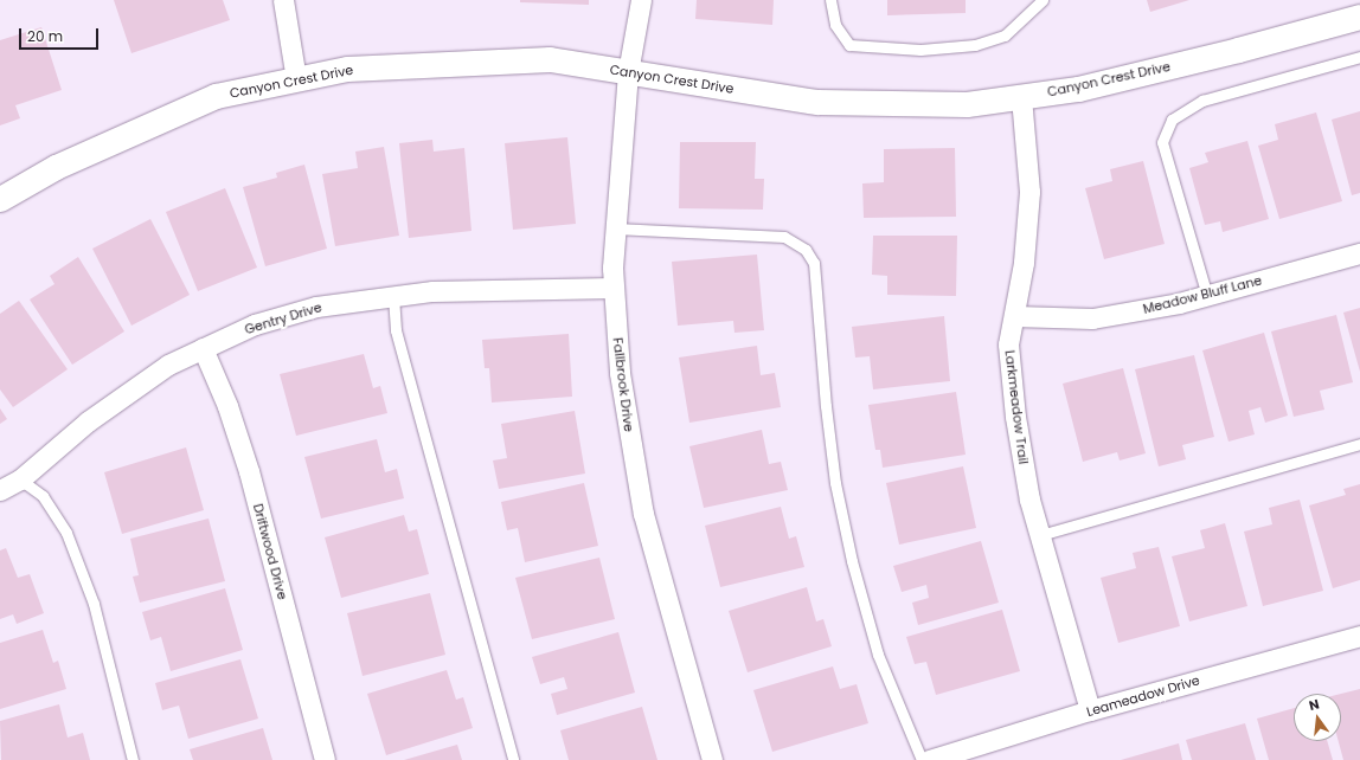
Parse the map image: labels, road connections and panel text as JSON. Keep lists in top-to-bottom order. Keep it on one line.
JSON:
{"streets":{"street":["Canyon Crest Drive","Meadow Bluff Lane","Gentry Drive","Fallbrook Drive","Larkmeadow Trail","Driftwood Drive","Leameadow Drive"]},"crossings":[["Canyon Crest Drive","Fallbrook Drive"],["Canyon Crest Drive","Larkmeadow Trail"],["Meadow Bluff Lane","Larkmeadow Trail"],["Gentry Drive","Fallbrook Drive"],["Gentry Drive","Driftwood Drive"],["Larkmeadow Trail","Leameadow Drive"]],"scale_bar":"20 m","north":"top"}
